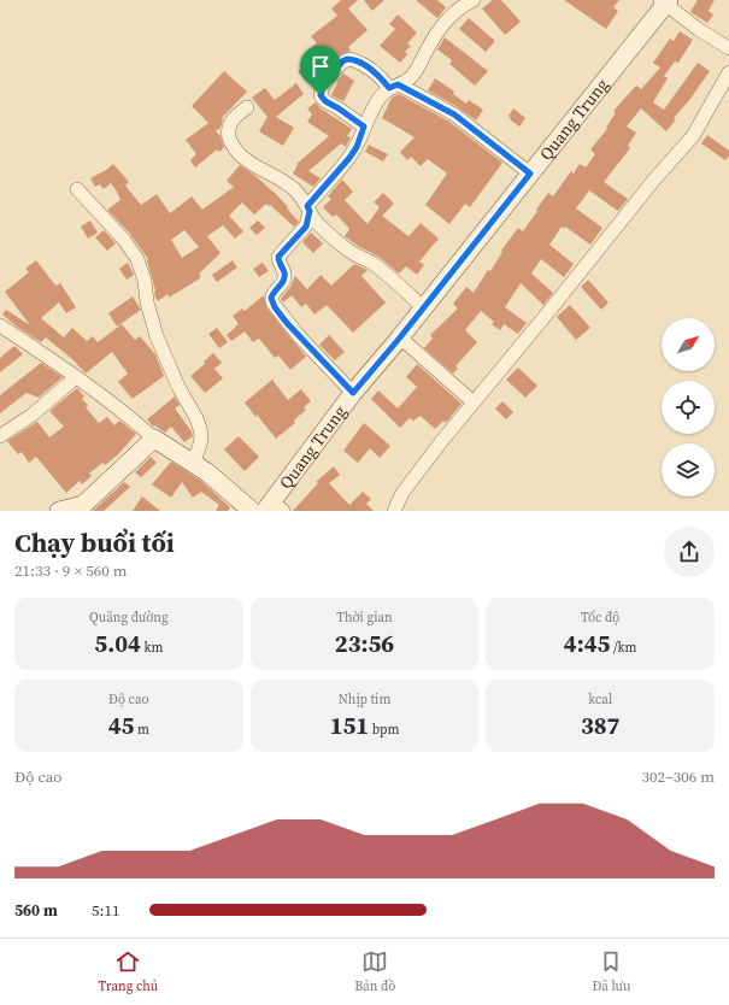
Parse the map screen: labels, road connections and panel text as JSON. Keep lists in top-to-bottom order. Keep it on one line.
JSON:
{"streets":{"main road":["Quang Trung"]},"north":"top right","page":{"heading":["Chạy buổi tối","21:33 · 9 × 560 m"],"stats":[["Quãng đường","5.04 km"],["Thời gian","23:56"],["Tốc độ","4:45 /km"],["Độ cao","45 m"],["Nhịp tim","151 bpm"],["kcal","387"]],"chart":["Độ cao","302–306 m"],"list":[{"name":"560 m","note":"5:11"}],"tabs":["Trang chủ","Bản đồ","Đã lưu"]}}
